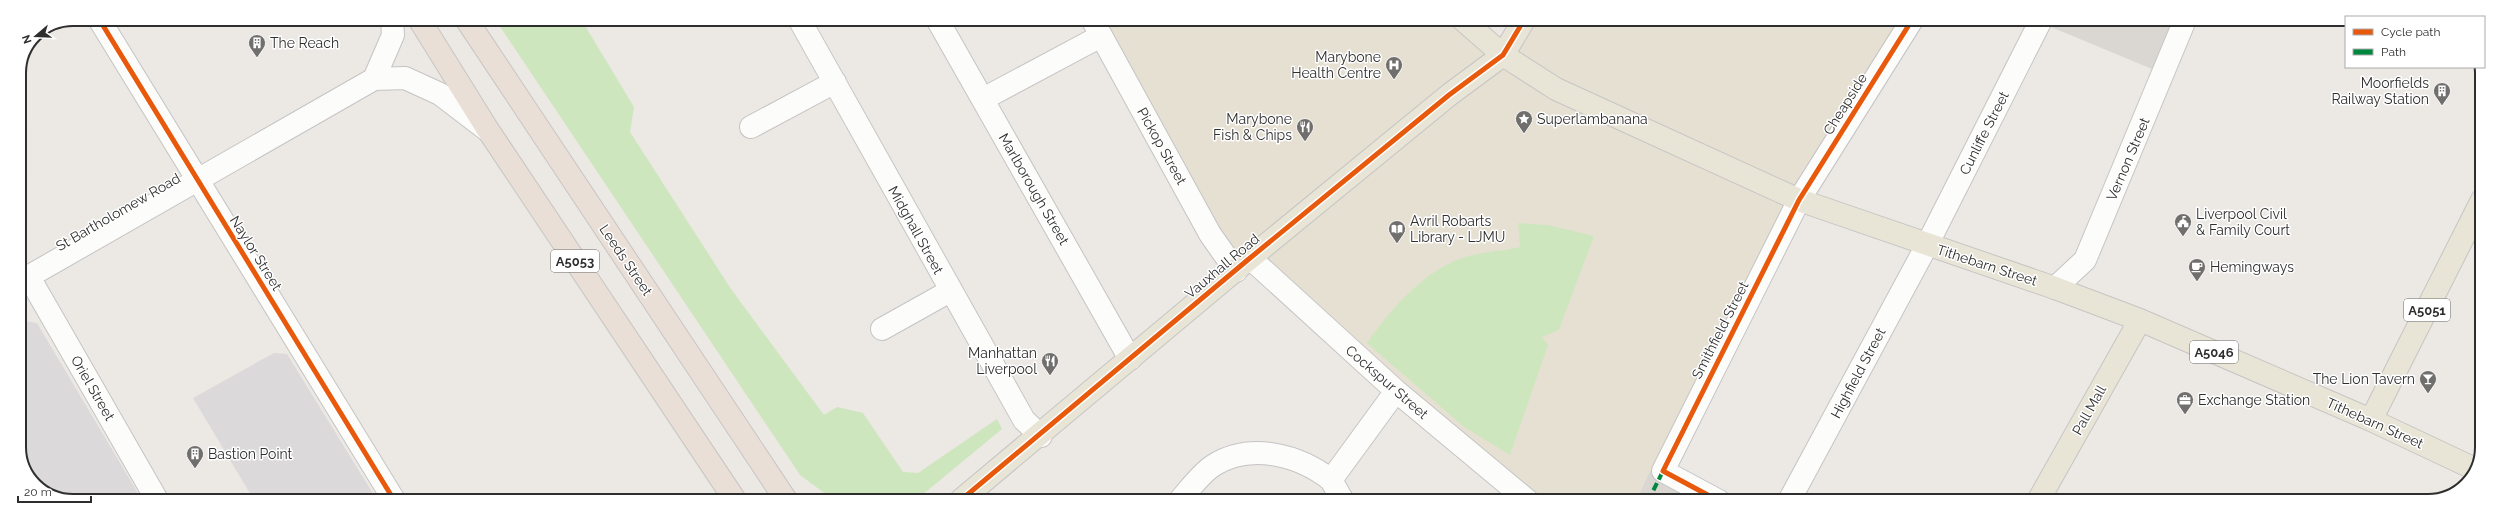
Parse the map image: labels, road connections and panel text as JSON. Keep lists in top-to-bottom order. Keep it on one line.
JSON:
{"streets":{"highway":["Leeds Street","A5053"],"main road":["Tithebarn Street","Vauxhall Road","A5051","A5046","Pall Mall"],"street":["Cheapside","Cunliffe Street","Pickop Street","Vernon Street","Marlborough Street","St Bartholomew Road","Midghall Street","Naylor Street","Smithfield Street","Highfield Street","Cockspur Street","Oriel Street"]},"crossings":[["Cheapside","Tithebarn Street"],["Cheapside","Smithfield Street"],["Cunliffe Street","Tithebarn Street"],["Cunliffe Street","Highfield Street"],["Pickop Street","Vauxhall Road"],["Pickop Street","Cockspur Street"],["Vernon Street","Tithebarn Street"],["Marlborough Street","Vauxhall Road"],["St Bartholomew Road","Naylor Street"],["St Bartholomew Road","A5053"],["Midghall Street","Vauxhall Road"],["Tithebarn Street","Vauxhall Road"],["Tithebarn Street","A5051"],["Tithebarn Street","Smithfield Street"],["Tithebarn Street","A5046"],["Tithebarn Street","Highfield Street"],["Tithebarn Street","Pall Mall"],["Vauxhall Road","A5046"],["Vauxhall Road","Cockspur Street"]],"places":{"building":["The Reach","Moorfields Railway Station","Bastion Point"],"hospital":["Marybone Health Centre"],"place":["Superlambanana"],"restaurant":["Marybone Fish & Chips","Manhattan Liverpool"],"public building":["Liverpool Civil & Family Court"],"library":["Avril Robarts Library - LJMU"],"cafe":["Hemingways"],"bar":["The Lion Tavern"],"office":["Exchange Station"]},"legend":["Cycle path","Path"],"scale_bar":"20 m","north":"left"}
